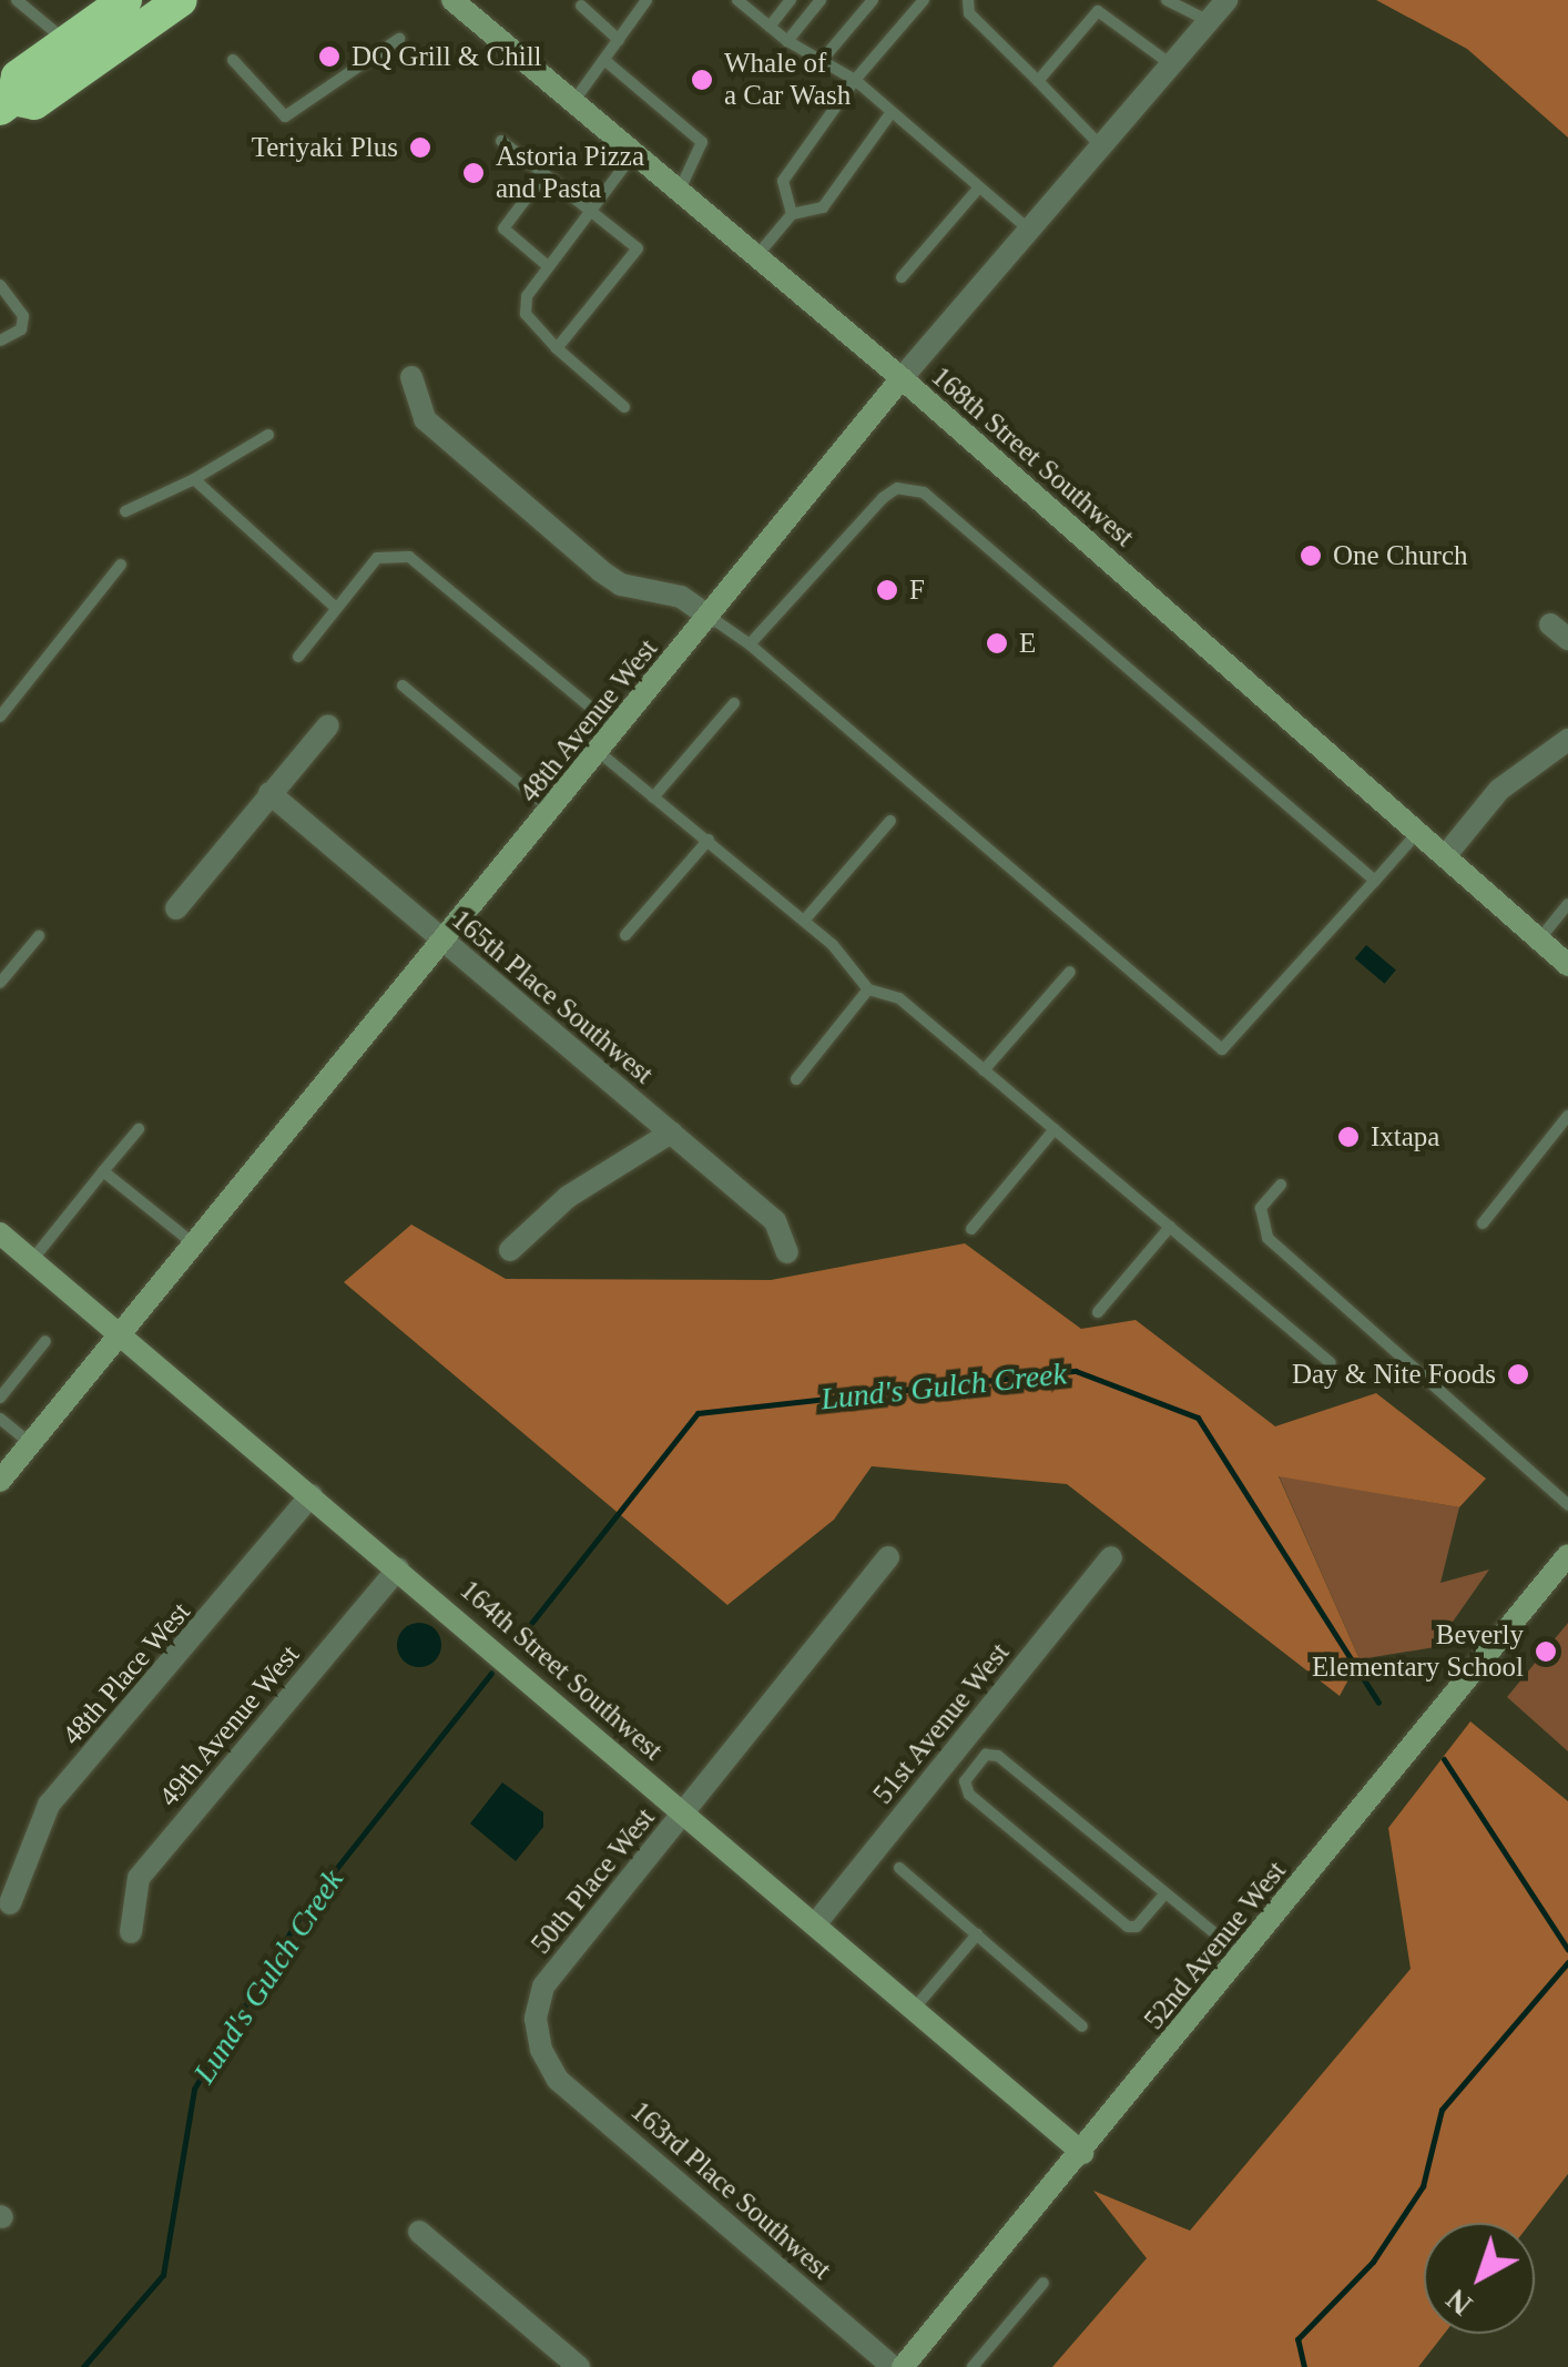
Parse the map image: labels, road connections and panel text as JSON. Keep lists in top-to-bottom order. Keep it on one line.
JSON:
{"streets":{"street":["168th Street Southwest","48th Avenue West","165th Place Southwest","164th Street Southwest","48th Place West","51st Avenue West","49th Avenue West","50th Place West","52nd Avenue West","163rd Place Southwest"]},"crossings":[["168th Street Southwest","48th Avenue West"],["48th Avenue West","165th Place Southwest"],["48th Avenue West","164th Street Southwest"],["164th Street Southwest","48th Place West"],["164th Street Southwest","51st Avenue West"],["164th Street Southwest","49th Avenue West"],["164th Street Southwest","50th Place West"],["164th Street Southwest","52nd Avenue West"],["50th Place West","163rd Place Southwest"]],"water":["Lund's Gulch Creek"],"places":["DQ Grill & Chill","Whale of a Car Wash","Teriyaki Plus","Astoria Pizza and Pasta","One Church","F","E","Ixtapa","Day & Nite Foods","Beverly Elementary School"],"north":"bottom left"}
